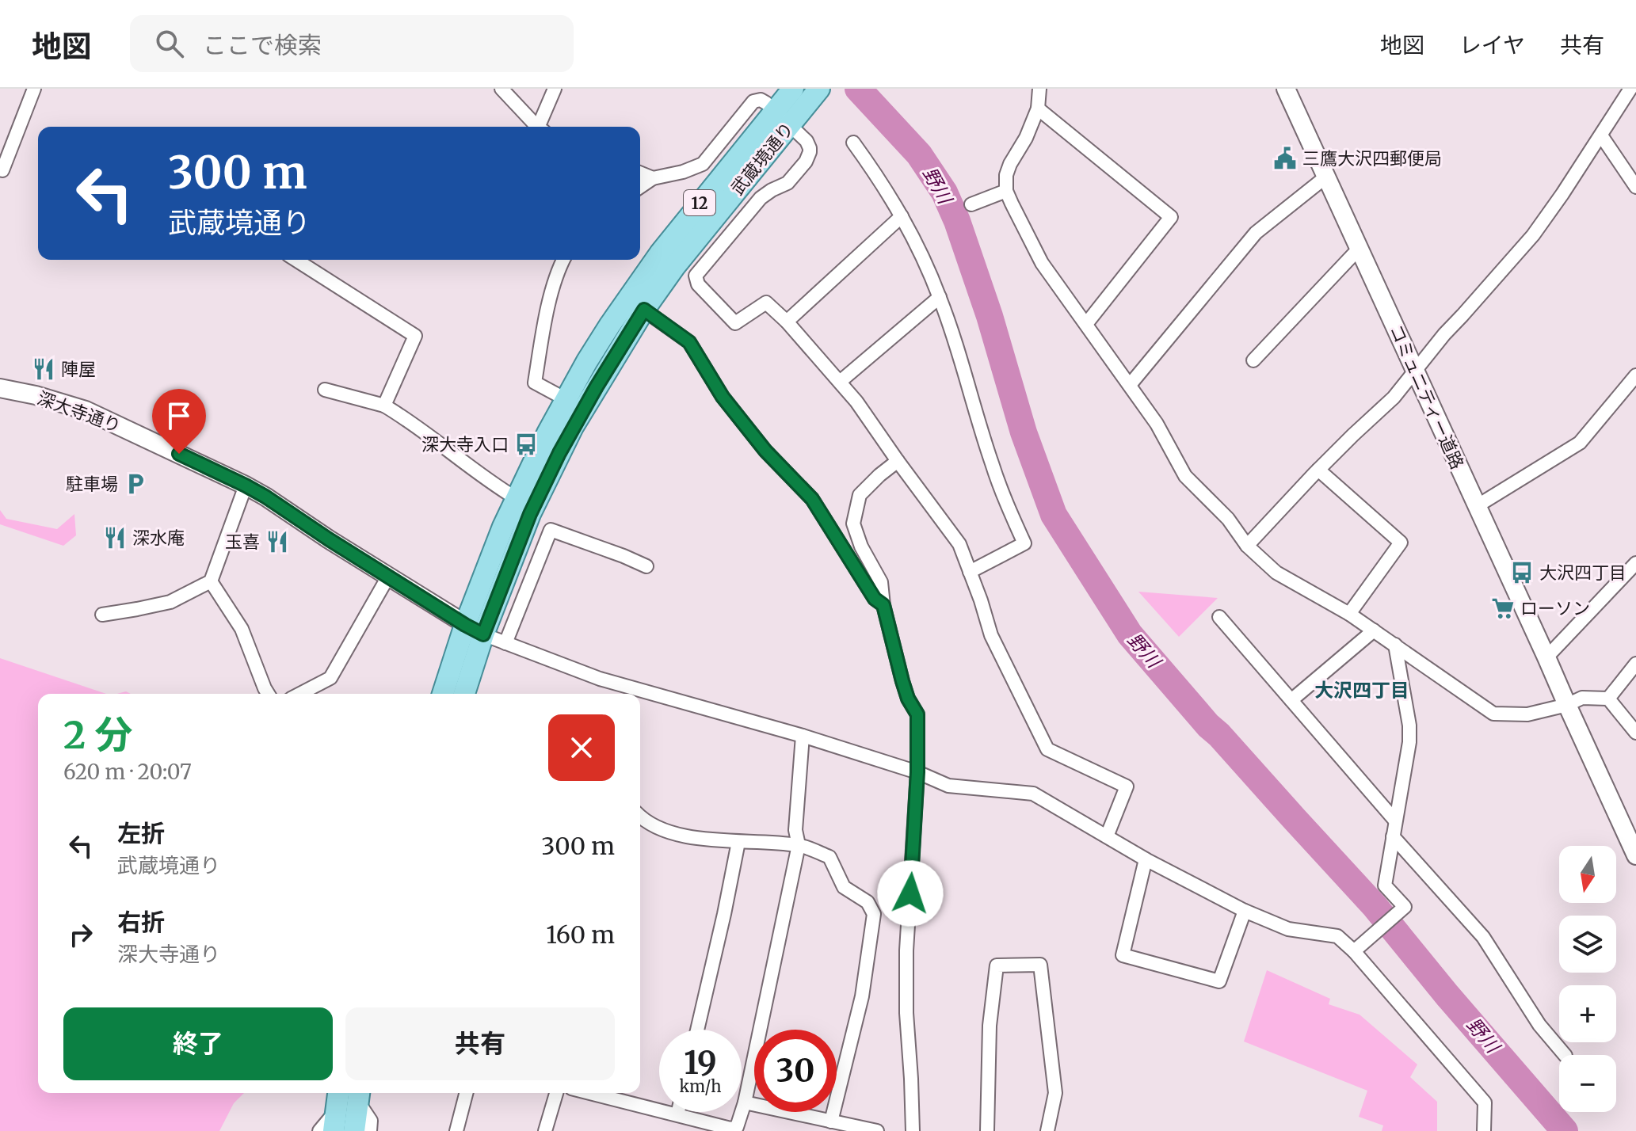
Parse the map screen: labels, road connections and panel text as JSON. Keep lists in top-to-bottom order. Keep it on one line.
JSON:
{"streets":{"main road":["武蔵境通り","12"],"street":["コミュニティー道路","深大寺通り"]},"crossings":[["武蔵境通り","深大寺通り"]],"districts":["大沢四丁目"],"water":["野川"],"places":{"public building":["三鷹大沢四郵便局"],"restaurant":["陣屋","深水庵","玉喜"],"bus stop":["深大寺入口","大沢四丁目"],"parking":["駐車場"],"supermarket":["ローソン"]},"north":"bottom","page":{"header":"地図","search":"ここで検索","nav":["地図","レイヤ","共有"],"turn":["300 m","武蔵境通り"],"heading":["2 分","620 m · 20:07"],"list":[{"name":"左折","note":"武蔵境通り","value":"300 m"},{"name":"右折","note":"深大寺通り","value":"160 m"}],"map_buttons":["+","−"],"buttons":["終了","共有"],"speed":"19 km/h","limit":"30"}}
